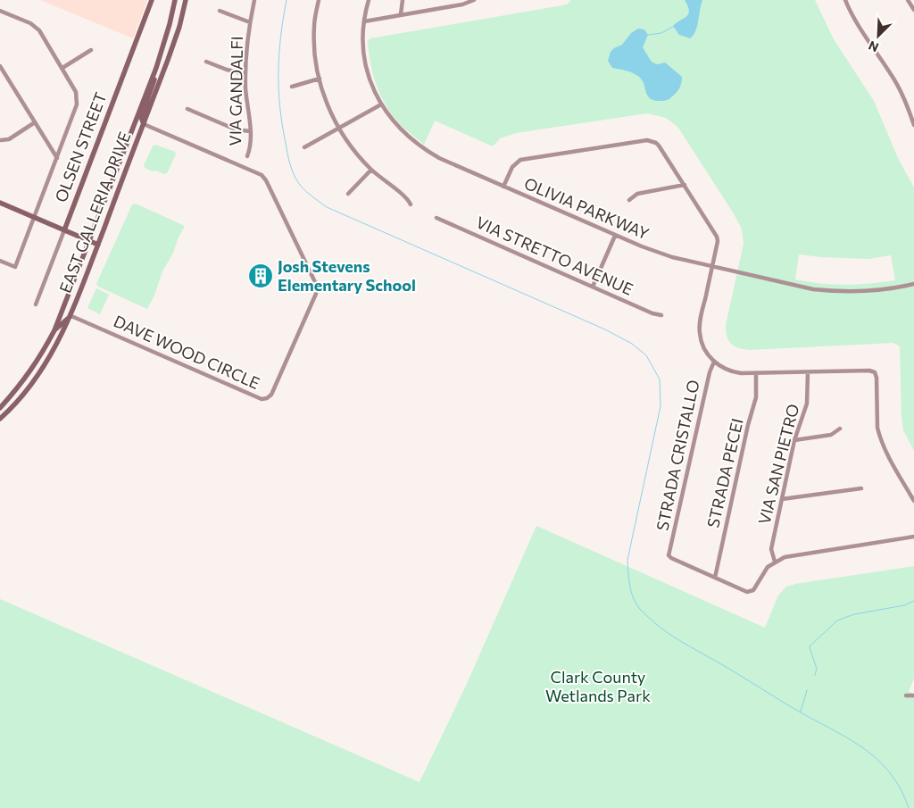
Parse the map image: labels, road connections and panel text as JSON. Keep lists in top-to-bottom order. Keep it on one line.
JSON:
{"streets":{"main road":["OLSEN STREET","EAST GALLERIA DRIVE"],"street":["VIA GANDALFI","OLIVIA PARKWAY","VIA STRETTO AVENUE","DAVE WOOD CIRCLE","STRADA CRISTALLO","VIA SAN PIETRO","STRADA PECEI"]},"crossings":[["EAST GALLERIA DRIVE","DAVE WOOD CIRCLE"],["STRADA CRISTALLO","STRADA PECEI"]],"parks":["Clark County Wetlands Park"],"places":{"building":["Josh Stevens Elementary School"]},"north":"bottom left"}
